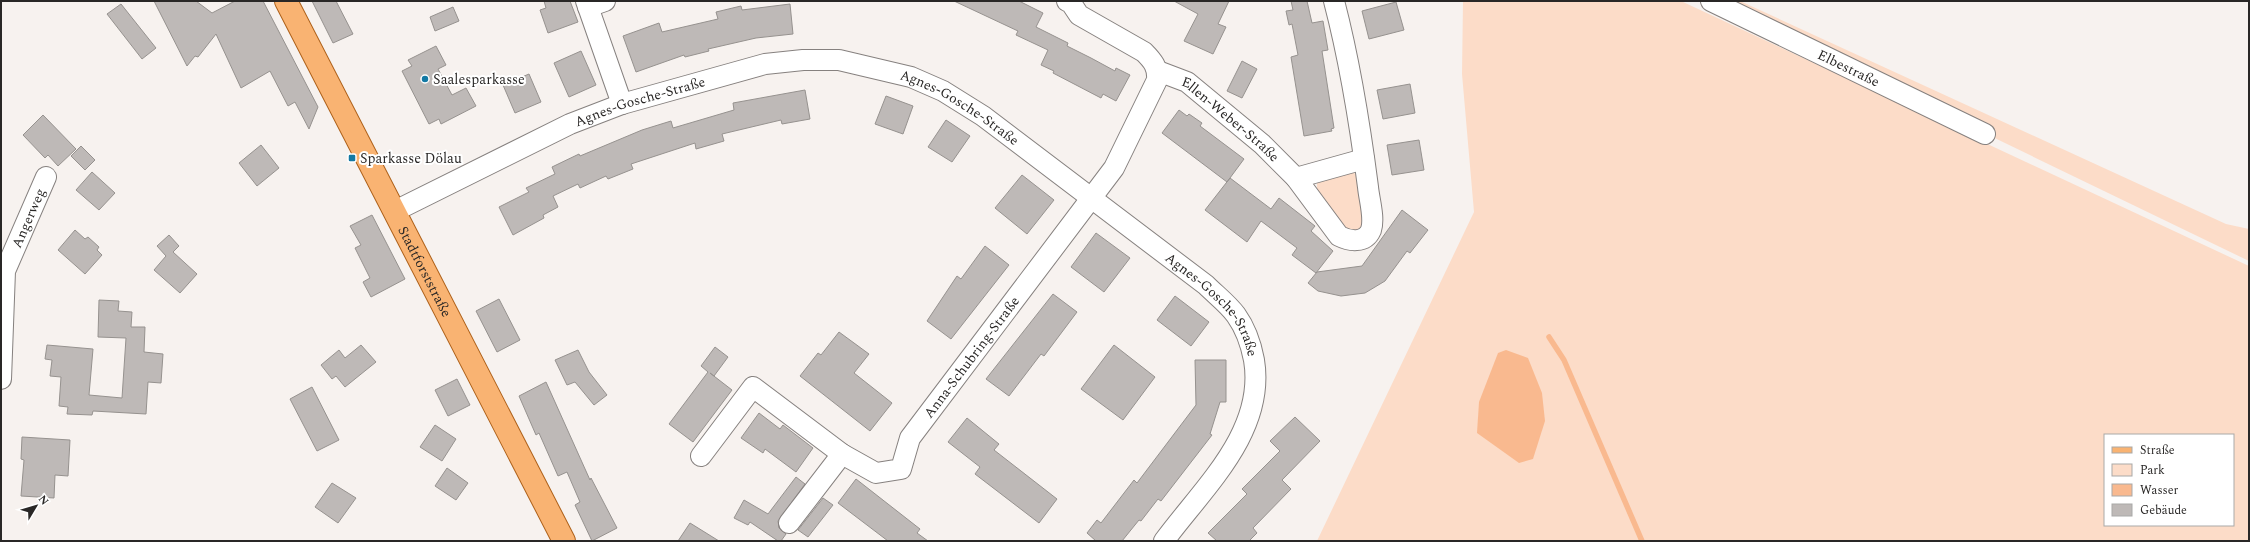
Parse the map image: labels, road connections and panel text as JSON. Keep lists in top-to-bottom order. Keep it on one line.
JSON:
{"streets":{"main road":["Stadtforststraße"],"street":["Elbestraße","Agnes-Gosche-Straße","Ellen-Weber-Straße","Angerweg","Anna-Schubring-Straße"]},"crossings":[["Agnes-Gosche-Straße","Ellen-Weber-Straße"],["Agnes-Gosche-Straße","Stadtforststraße"],["Agnes-Gosche-Straße","Anna-Schubring-Straße"],["Ellen-Weber-Straße","Anna-Schubring-Straße"]],"places":{"other":["Saalesparkasse"],"transit":["Sparkasse Dölau"]},"legend":["Straße","Park","Wasser","Gebäude"],"north":"top right"}
